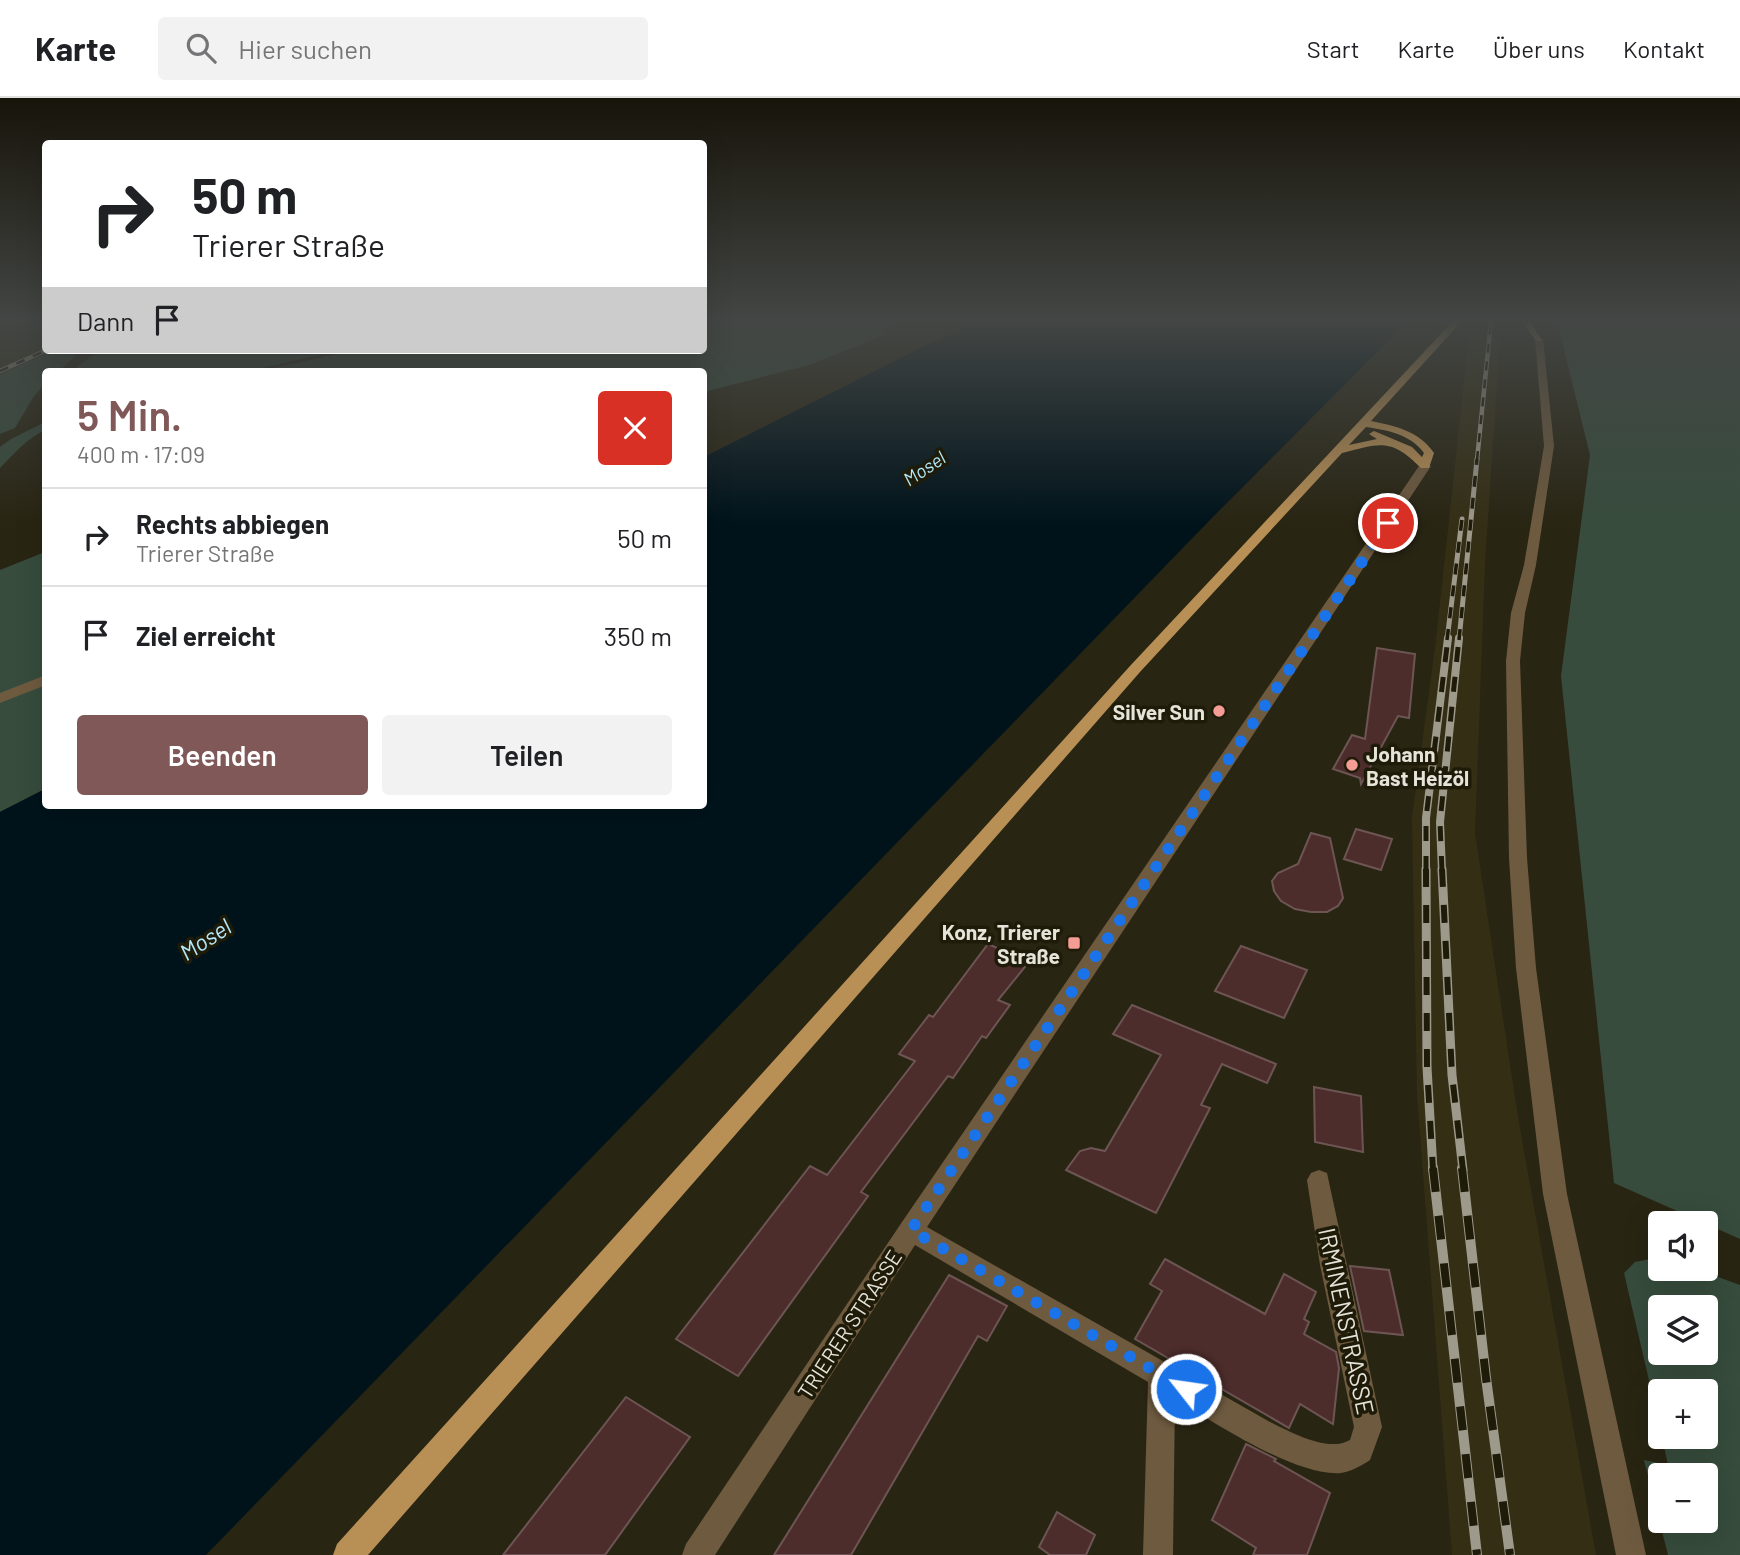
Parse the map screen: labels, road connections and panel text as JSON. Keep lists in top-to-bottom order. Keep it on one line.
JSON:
{"streets":{"street":["IRMINENSTRASSE","TRIERER STRASSE"]},"crossings":[["IRMINENSTRASSE","TRIERER STRASSE"]],"water":["Mosel"],"places":{"other":["Silver Sun","Johann Bast Heizöl"],"transit":["Konz, Trierer Straße"]},"page":{"header":"Karte","search":"Hier suchen","nav":["Start","Karte","Über uns","Kontakt"],"turn":["50 m","Trierer Straße"],"then":"Dann","heading":["5 Min.","400 m · 17:09"],"list":[{"name":"Rechts abbiegen","note":"Trierer Straße","value":"50 m"},{"name":"Ziel erreicht","value":"350 m"}],"buttons":["Beenden","Teilen"],"map_buttons":["+","−"]}}
